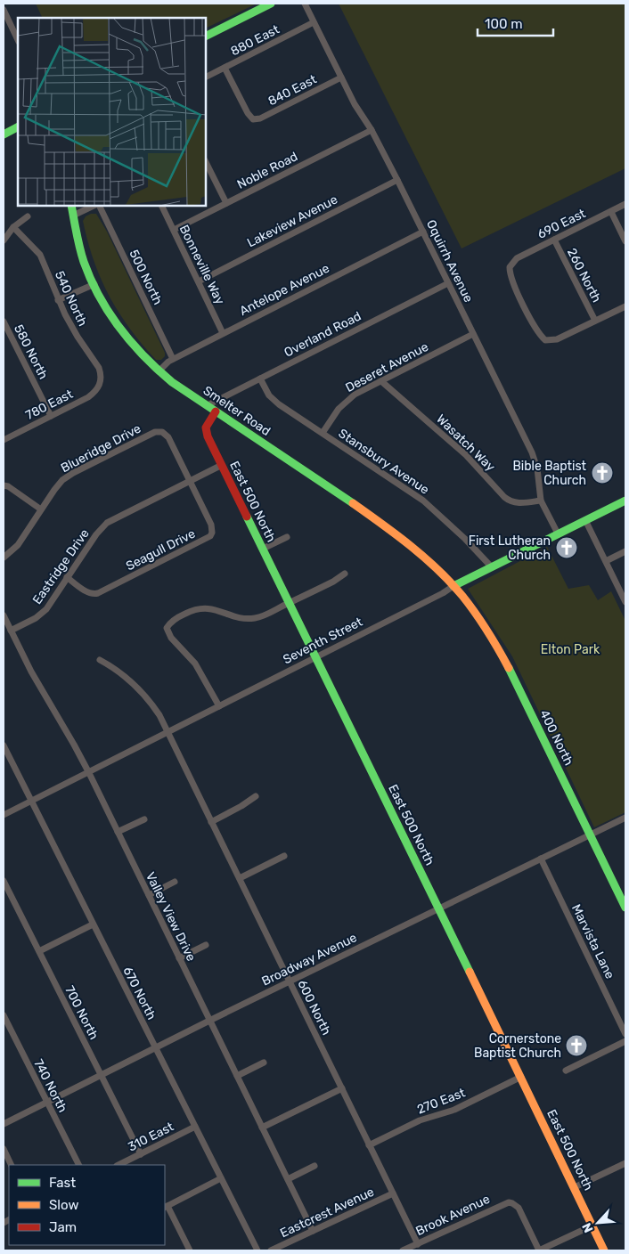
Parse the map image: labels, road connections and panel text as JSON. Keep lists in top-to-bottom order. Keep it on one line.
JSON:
{"streets":{"street":["880 East","840 East","Noble Road","Lakeview Avenue","690 East","Oquirrh Avenue","Bonneville Way","260 North","500 North","Antelope Avenue","540 North","Overland Road","580 North","Deseret Avenue","780 East","Smelter Road","Wasatch Way","Blueridge Drive","Stansbury Avenue","East 500 North","Seagull Drive","Eastridge Drive","Seventh Street","400 North","Valley View Drive","Marvista Lane","Broadway Avenue","670 North","600 North","700 North","740 North","270 East","310 East","Eastcrest Avenue","Brook Avenue"]},"crossings":[["880 East","840 East"],["880 East","Oquirrh Avenue"],["840 East","Oquirrh Avenue"],["Noble Road","Oquirrh Avenue"],["Noble Road","Bonneville Way"],["Lakeview Avenue","Oquirrh Avenue"],["Lakeview Avenue","Bonneville Way"],["690 East","260 North"],["Oquirrh Avenue","Antelope Avenue"],["Oquirrh Avenue","Overland Road"],["Oquirrh Avenue","Deseret Avenue"],["Oquirrh Avenue","Wasatch Way"],["Oquirrh Avenue","Seventh Street"],["Bonneville Way","Antelope Avenue"],["500 North","Antelope Avenue"],["Antelope Avenue","Smelter Road"],["540 North","780 East"],["Overland Road","Smelter Road"],["Overland Road","Stansbury Avenue"],["580 North","780 East"],["Deseret Avenue","Wasatch Way"],["Deseret Avenue","Stansbury Avenue"],["Smelter Road","East 500 North"],["Smelter Road","Seventh Street"],["Smelter Road","400 North"],["Blueridge Drive","Seagull Drive"],["Blueridge Drive","Eastridge Drive"],["Stansbury Avenue","Seventh Street"],["East 500 North","Eastridge Drive"],["East 500 North","Seventh Street"],["East 500 North","Broadway Avenue"],["East 500 North","270 East"],["Seagull Drive","Eastridge Drive"],["Eastridge Drive","Valley View Drive"],["Seventh Street","400 North"],["Seventh Street","Valley View Drive"],["Seventh Street","670 North"],["Seventh Street","600 North"],["400 North","Broadway Avenue"],["Valley View Drive","Broadway Avenue"],["Valley View Drive","Eastcrest Avenue"],["Marvista Lane","Broadway Avenue"],["Broadway Avenue","670 North"],["Broadway Avenue","600 North"],["Broadway Avenue","700 North"],["Broadway Avenue","740 North"],["670 North","310 East"],["600 North","270 East"],["600 North","Eastcrest Avenue"],["600 North","Brook Avenue"],["700 North","310 East"]],"parks":["Elton Park"],"places":{"church":["Bible Baptist Church","First Lutheran Church","Cornerstone Baptist Church"]},"legend":["Fast","Slow","Jam"],"scale_bar":"100 m","north":"bottom left"}
